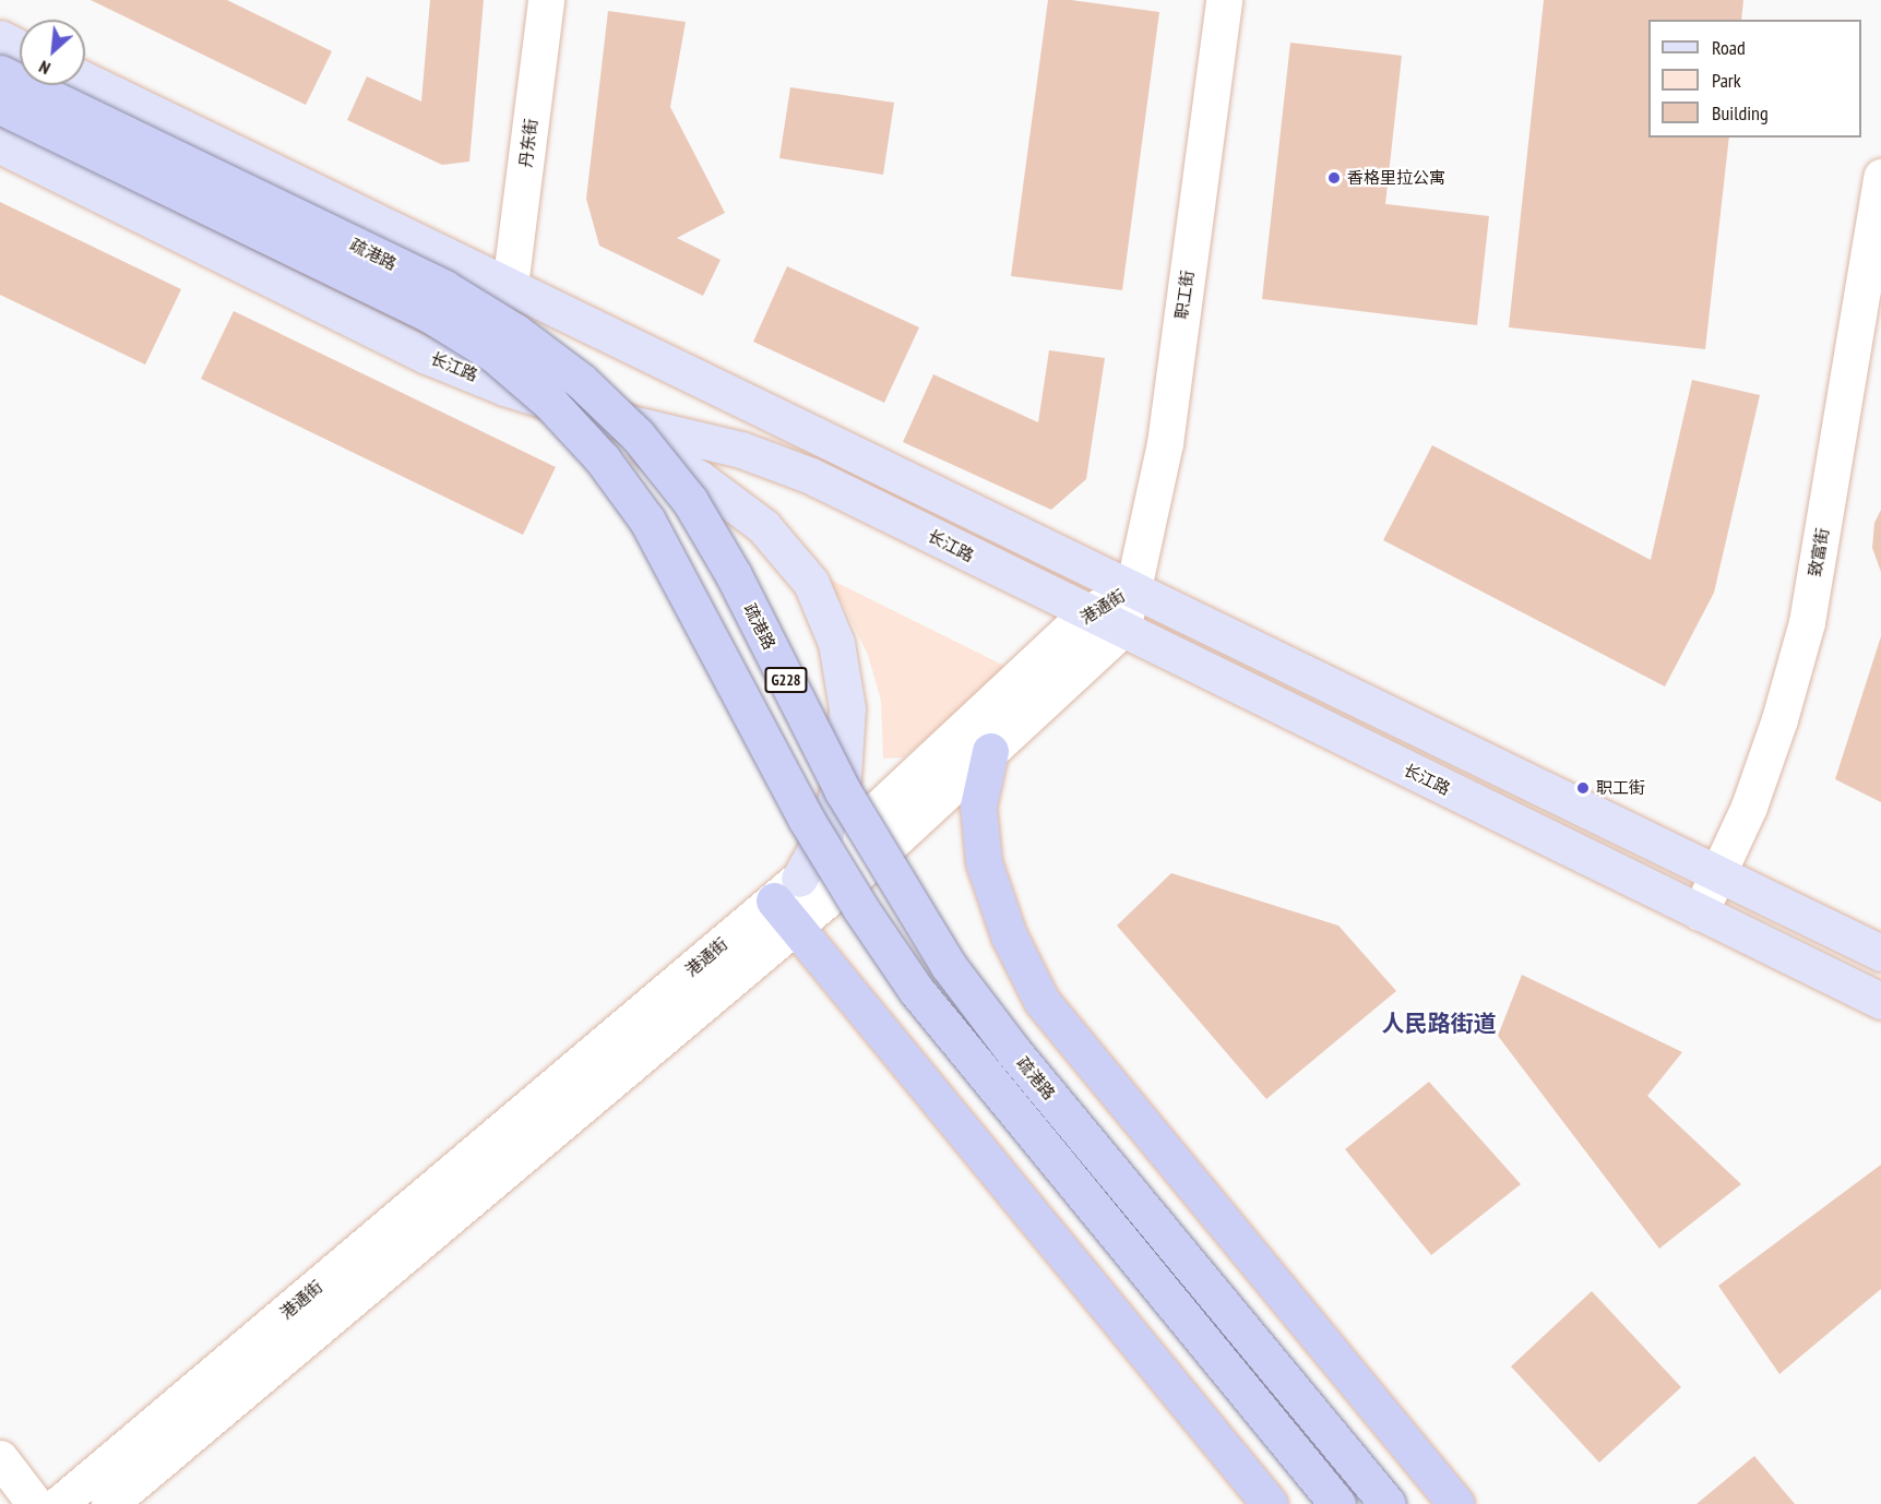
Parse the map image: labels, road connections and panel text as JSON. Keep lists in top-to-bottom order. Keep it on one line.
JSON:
{"streets":{"highway":["疏港路","G228"],"main road":["长江路"],"street":["丹东街","职工街","致富街","港通街"]},"crossings":[["职工街","港通街"],["长江路","致富街"],["长江路","港通街"]],"districts":["人民路街道"],"places":["香格里拉公寓","职工街"],"legend":["Road","Park","Building"],"north":"bottom left"}
